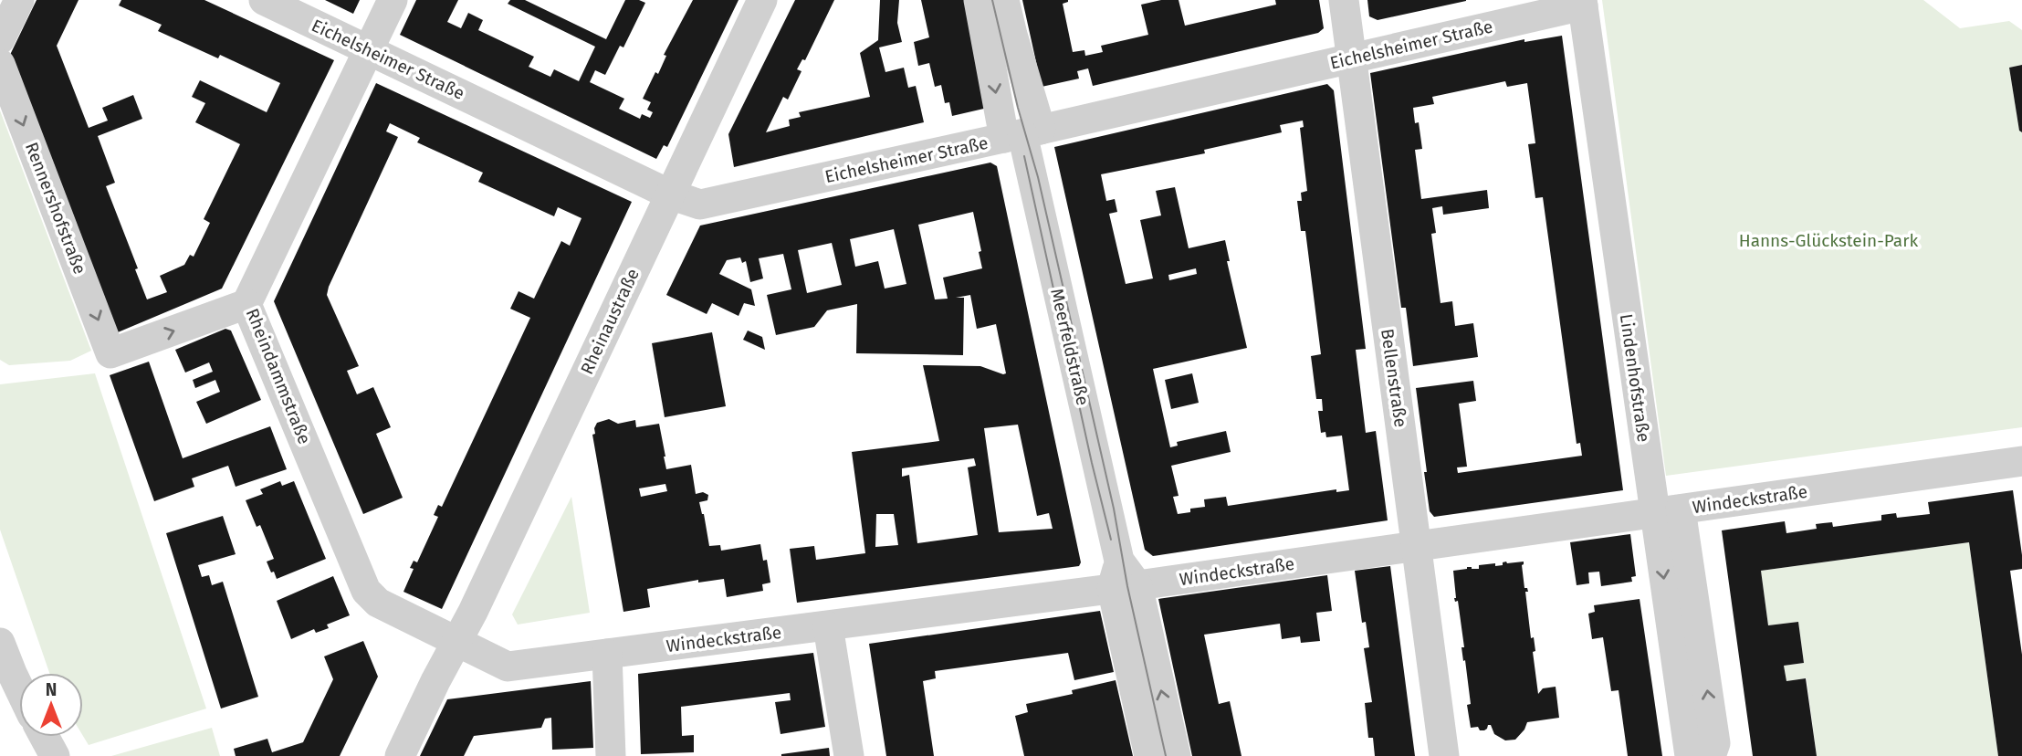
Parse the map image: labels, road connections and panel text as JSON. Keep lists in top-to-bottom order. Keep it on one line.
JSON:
{"streets":{"street":["Eichelsheimer Straße","Rennershofstraße","Rheinaustraße","Meerfeldstraße","Rheindammstraße","Bellenstraße","Lindenhofstraße","Windeckstraße"]},"crossings":[["Eichelsheimer Straße","Rheinaustraße"],["Eichelsheimer Straße","Meerfeldstraße"],["Eichelsheimer Straße","Rheindammstraße"],["Eichelsheimer Straße","Bellenstraße"],["Eichelsheimer Straße","Lindenhofstraße"],["Rennershofstraße","Rheindammstraße"],["Rheinaustraße","Rheindammstraße"],["Rheinaustraße","Windeckstraße"],["Meerfeldstraße","Windeckstraße"],["Rheindammstraße","Windeckstraße"],["Bellenstraße","Windeckstraße"],["Lindenhofstraße","Windeckstraße"]],"parks":["Hanns-Glückstein-Park"],"north":"top"}
